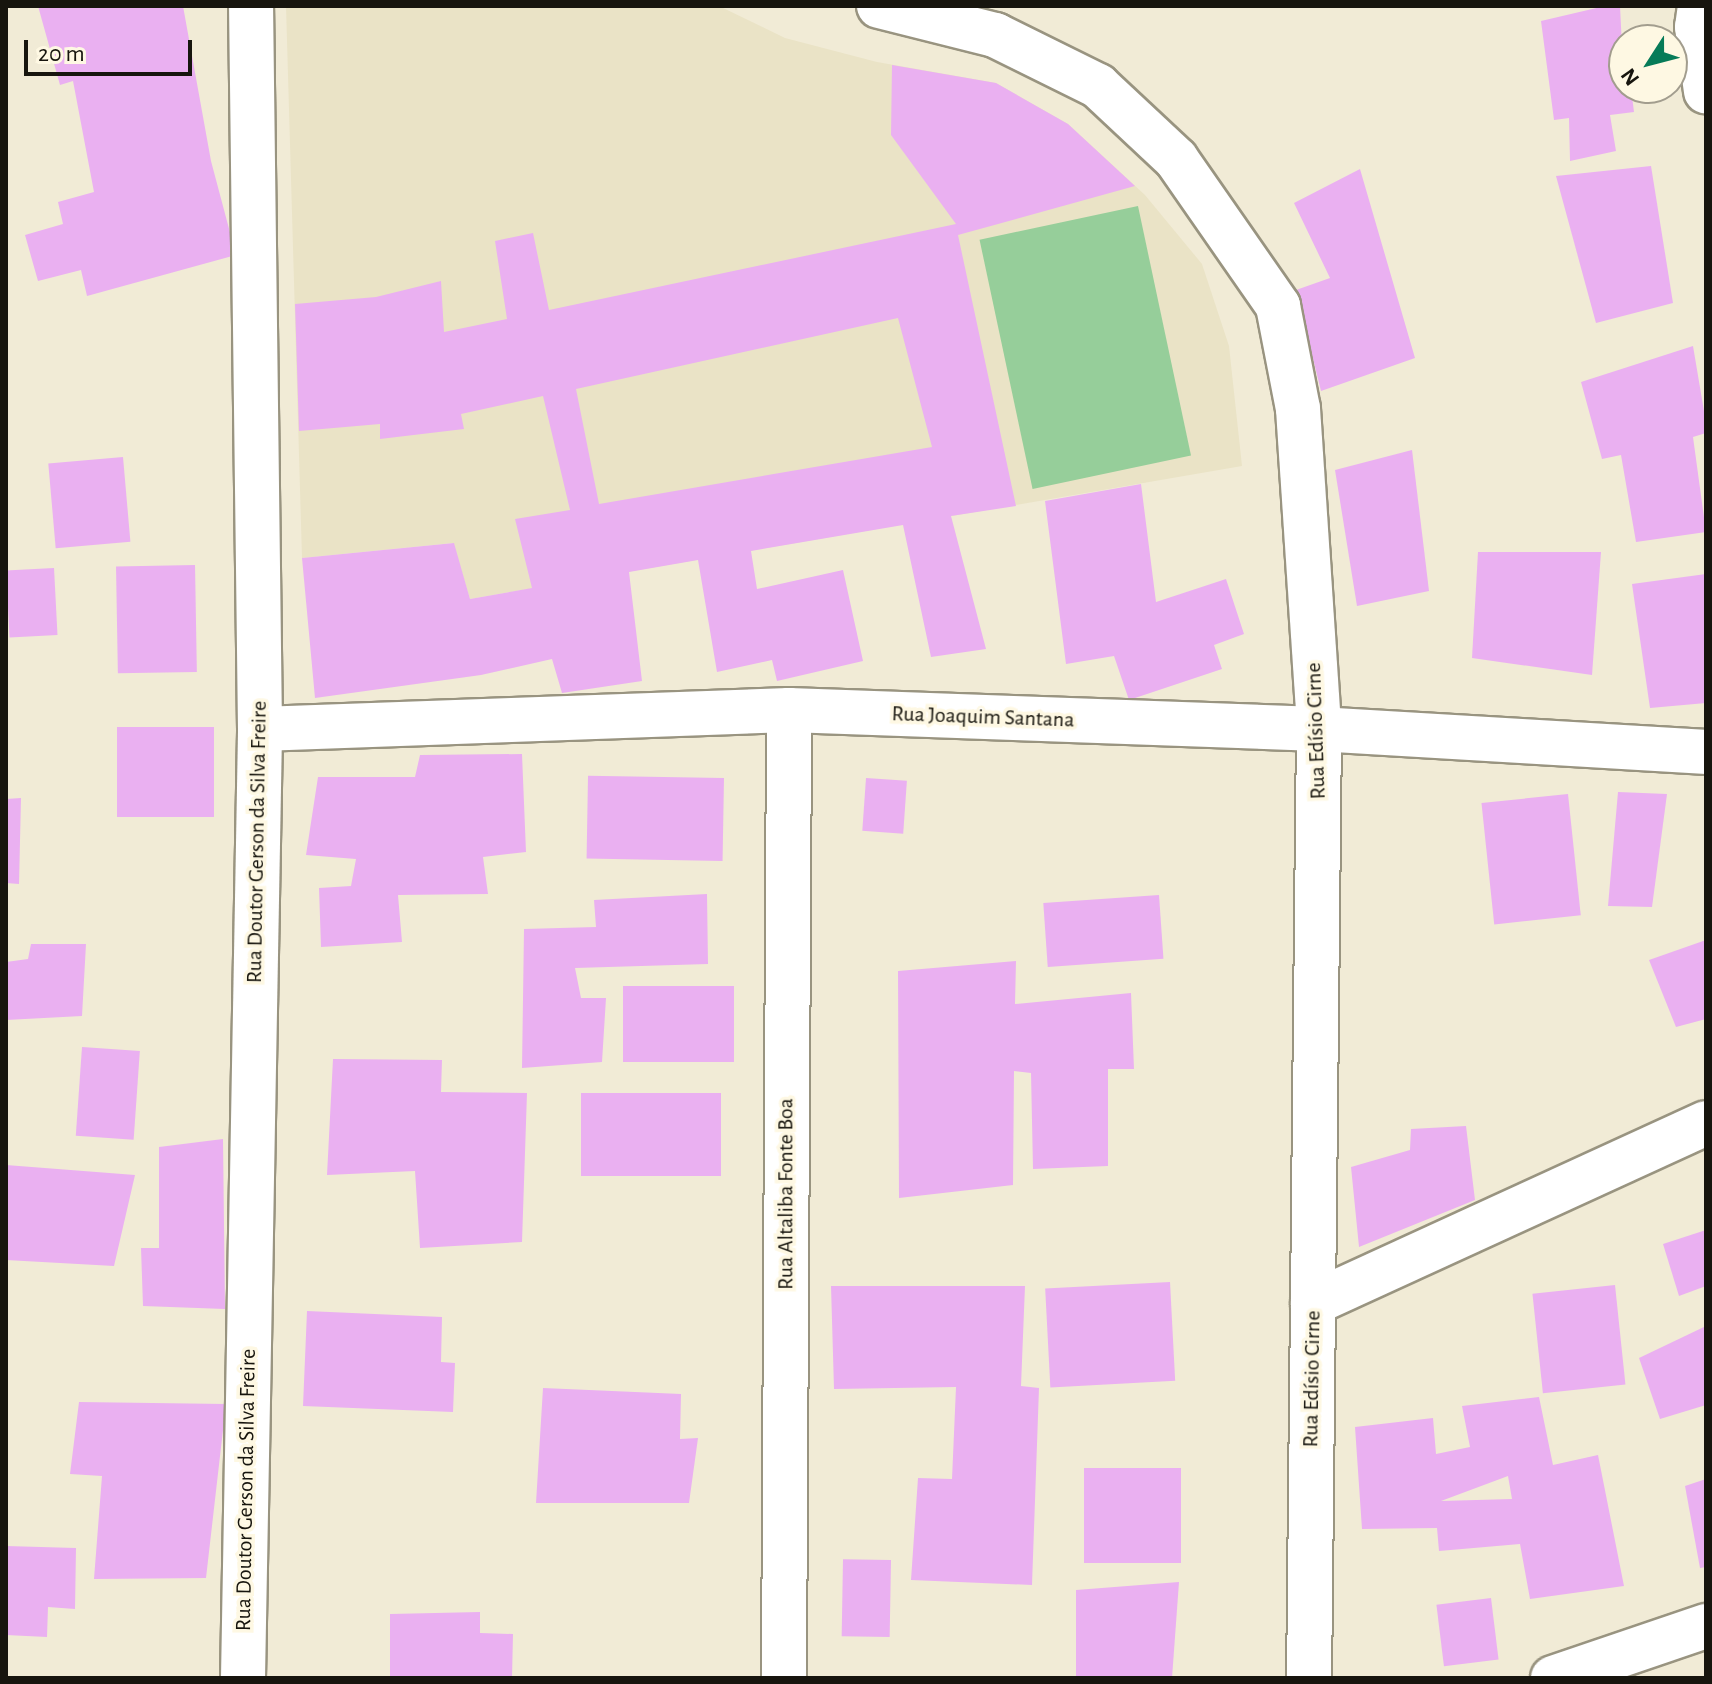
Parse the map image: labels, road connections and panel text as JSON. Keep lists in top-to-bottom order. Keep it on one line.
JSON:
{"streets":{"street":["Rua Joaquim Santana","Rua Edísio Cirne","Rua Doutor Gerson da Silva Freire","Rua Altaliba Fonte Boa"]},"crossings":[["Rua Joaquim Santana","Rua Edísio Cirne"],["Rua Joaquim Santana","Rua Doutor Gerson da Silva Freire"],["Rua Joaquim Santana","Rua Altaliba Fonte Boa"]],"scale_bar":"20 m","north":"bottom left"}
